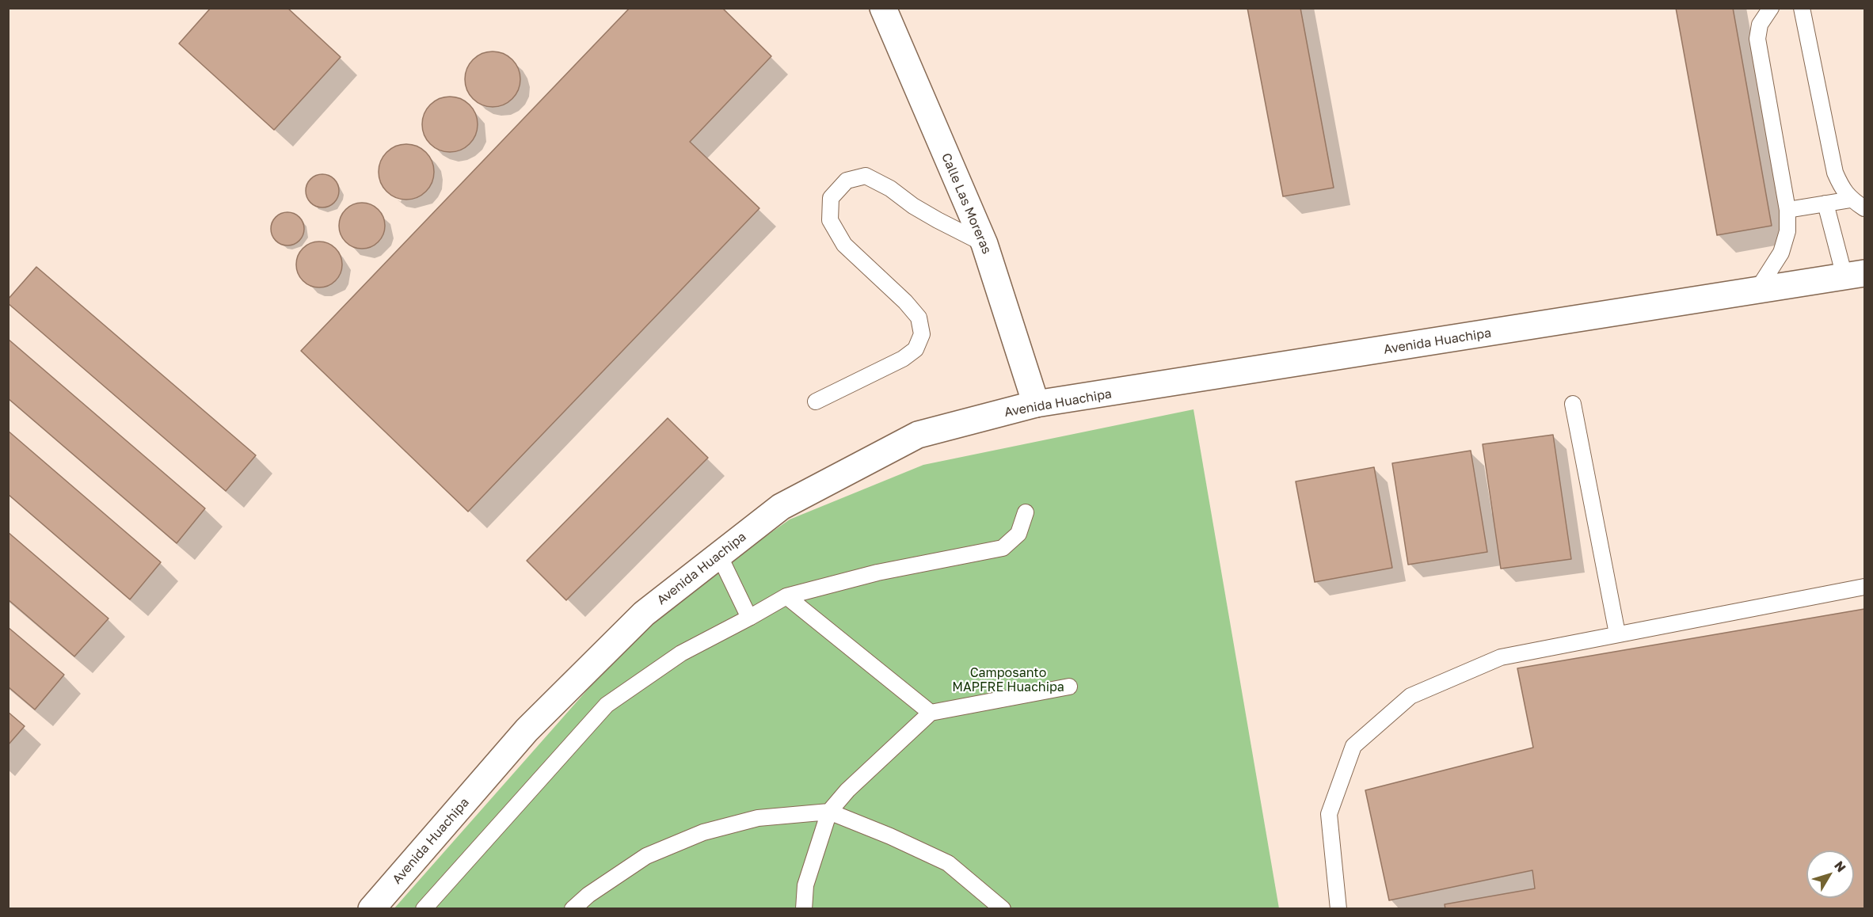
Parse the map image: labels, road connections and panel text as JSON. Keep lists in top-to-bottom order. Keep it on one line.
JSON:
{"streets":{"street":["Calle Las Moreras","Avenida Huachipa"]},"crossings":[["Calle Las Moreras","Avenida Huachipa"]],"parks":["Camposanto MAPFRE Huachipa"],"north":"top right"}
